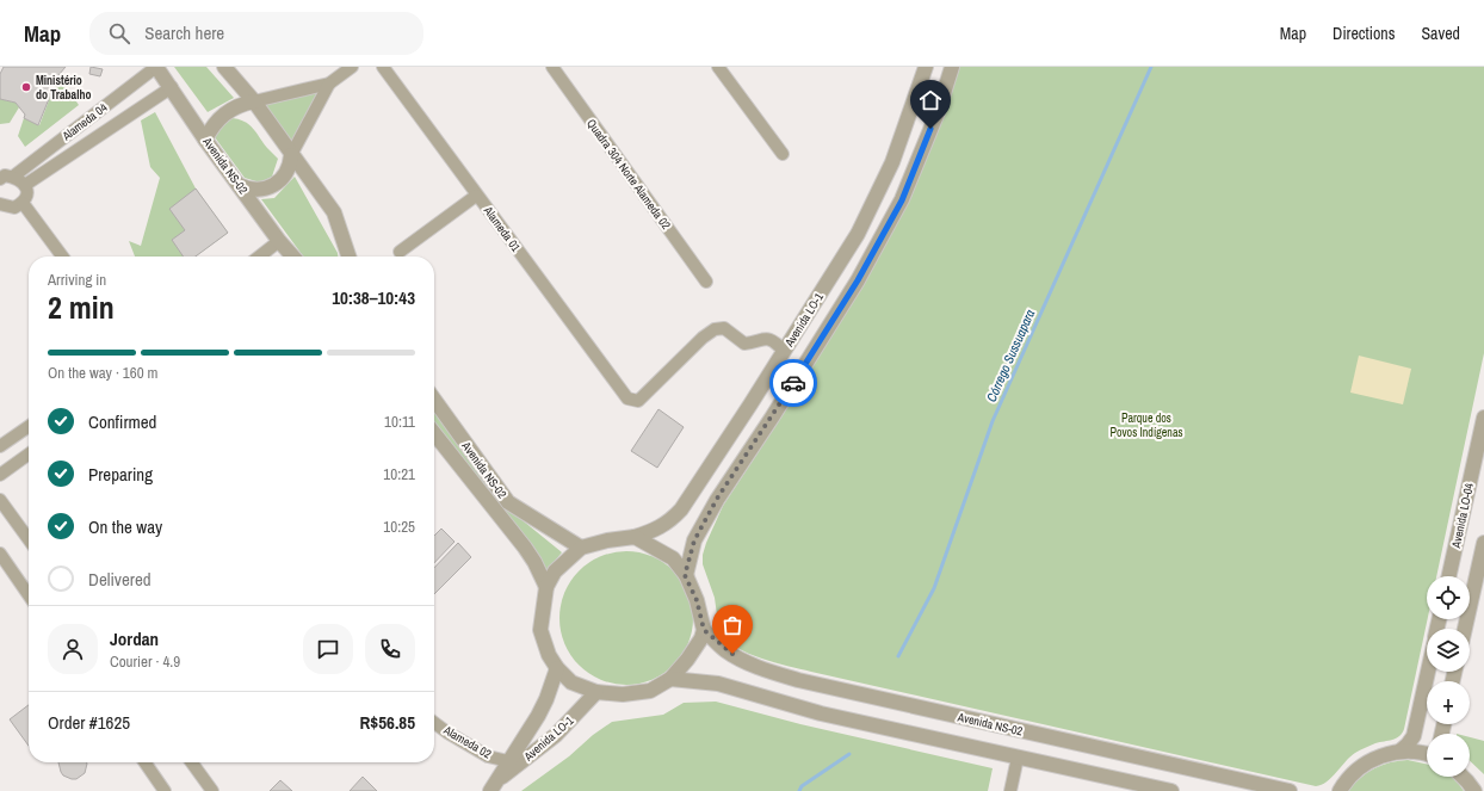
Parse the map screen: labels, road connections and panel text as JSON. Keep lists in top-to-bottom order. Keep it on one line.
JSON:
{"streets":{"street":["Alameda 04","Avenida NS-02","Quadra 304 Norte Alameda 02","Alameda 01","Avenida LO-1","Avenida LO-04","Alameda 02"]},"crossings":[["Alameda 04","Avenida NS-02"],["Avenida NS-02","Avenida LO-1"],["Alameda 01","Avenida LO-1"],["Avenida LO-1","Alameda 02"]],"water":["Córrego Sussuapara"],"parks":["Parque dos Povos Indígenas"],"places":["Ministério do Trabalho"],"page":{"header":"Map","search":"Search here","nav":["Map","Directions","Saved"],"heading":["2 min","Arriving in","10:38–10:43"],"panel":["Jordan","Courier · 4.9","Order #1625","R$56.85"],"bar":"On the way · 160 m","list":[["Confirmed","10:11"],["Preparing","10:21"],["On the way","10:25"],"Delivered"],"map_buttons":["+","−"]}}
